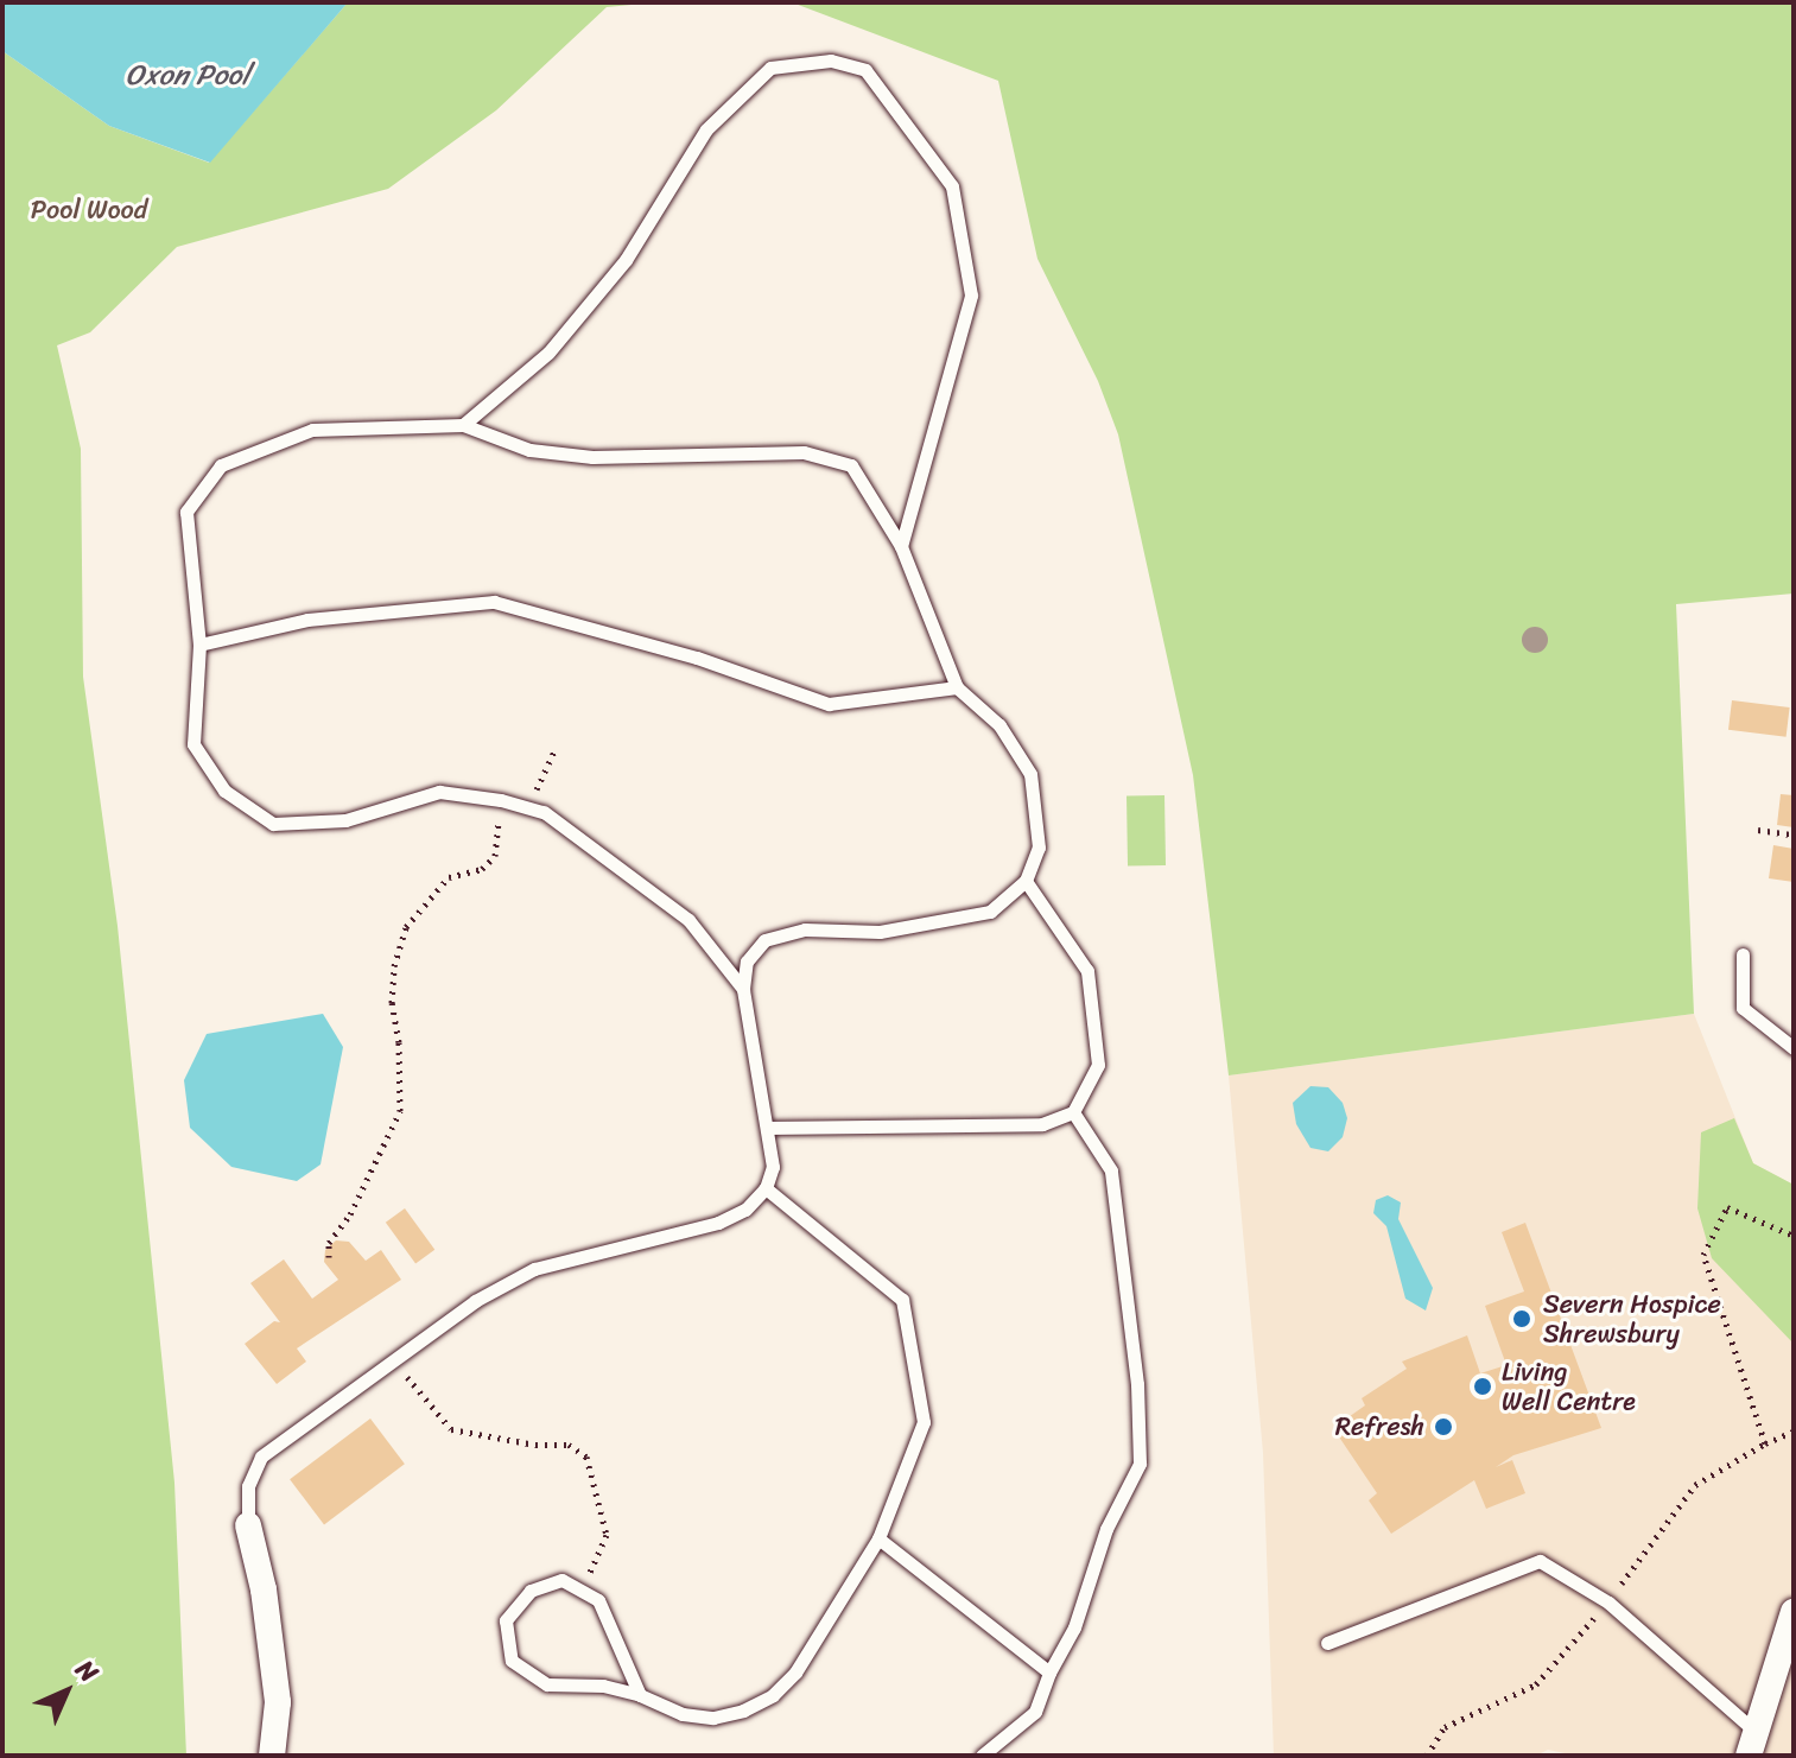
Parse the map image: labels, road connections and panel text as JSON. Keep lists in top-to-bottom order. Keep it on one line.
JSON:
{"water":["Oxon Pool"],"parks":["Pool Wood"],"places":["Severn Hospice Shrewsbury","Living Well Centre","Refresh"],"north":"top right"}
